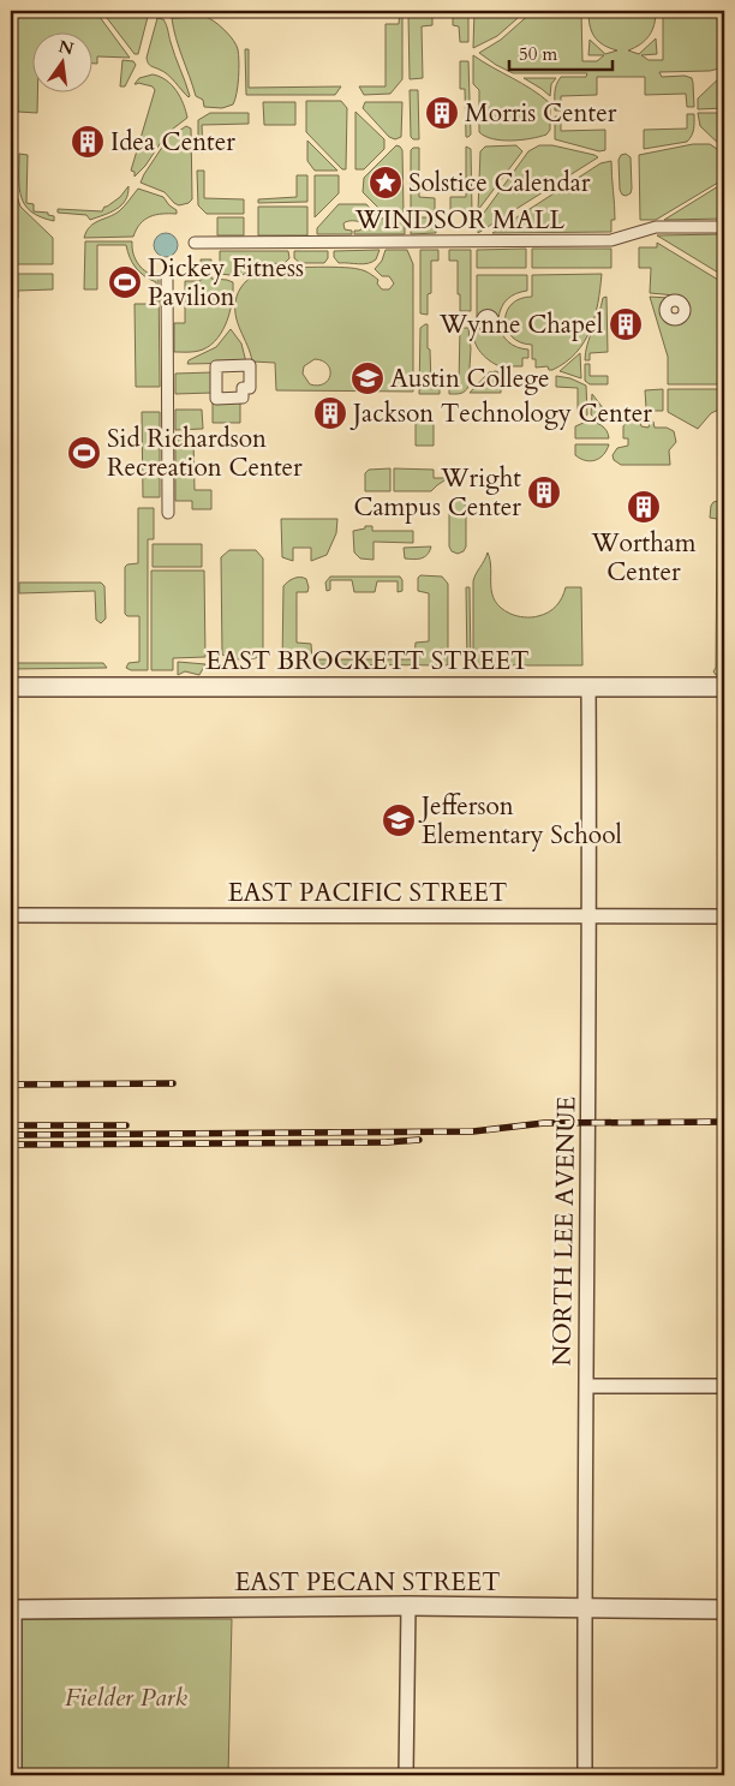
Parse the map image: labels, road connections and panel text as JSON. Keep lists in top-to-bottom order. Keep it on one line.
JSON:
{"streets":{"street":["WINDSOR MALL","EAST BROCKETT STREET","EAST PACIFIC STREET","NORTH LEE AVENUE","EAST PECAN STREET"]},"crossings":[["EAST BROCKETT STREET","NORTH LEE AVENUE"],["EAST PACIFIC STREET","NORTH LEE AVENUE"],["NORTH LEE AVENUE","EAST PECAN STREET"]],"parks":["Fielder Park"],"places":{"building":["Morris Center","Idea Center","Wynne Chapel","Jackson Technology Center","Wright Campus Center","Wortham Center"],"place":["Solstice Calendar"],"sports":["Dickey Fitness Pavilion","Sid Richardson Recreation Center"],"school or university":["Austin College","Jefferson Elementary School"]},"scale_bar":"50 m","north":"top"}
